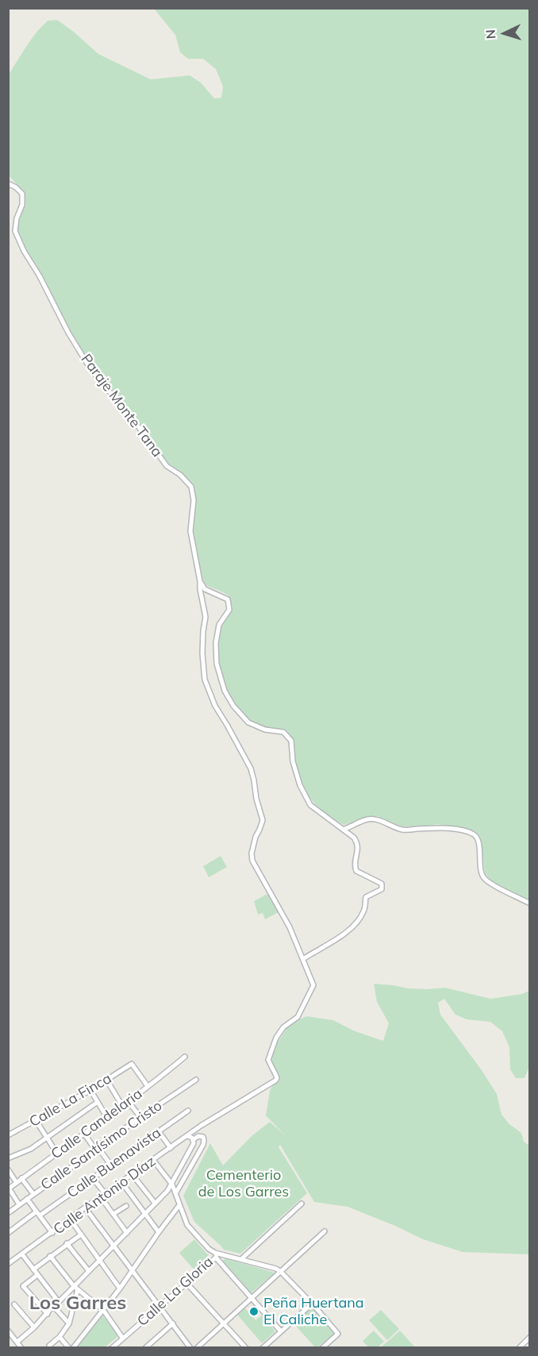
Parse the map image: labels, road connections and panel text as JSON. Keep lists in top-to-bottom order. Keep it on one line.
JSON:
{"streets":{"street":["Paraje Monte Tana","Calle La Finca","Calle Candelaria","Calle Santísimo Cristo","Calle Buenavista","Calle Antonio Díaz","Calle La Gloria"]},"crossings":[["Paraje Monte Tana","Calle Antonio Díaz"],["Calle La Finca","Calle Candelaria"]],"districts":["Los Garres"],"parks":["Cementerio de Los Garres"],"places":["Peña Huertana El Caliche"],"north":"left"}
